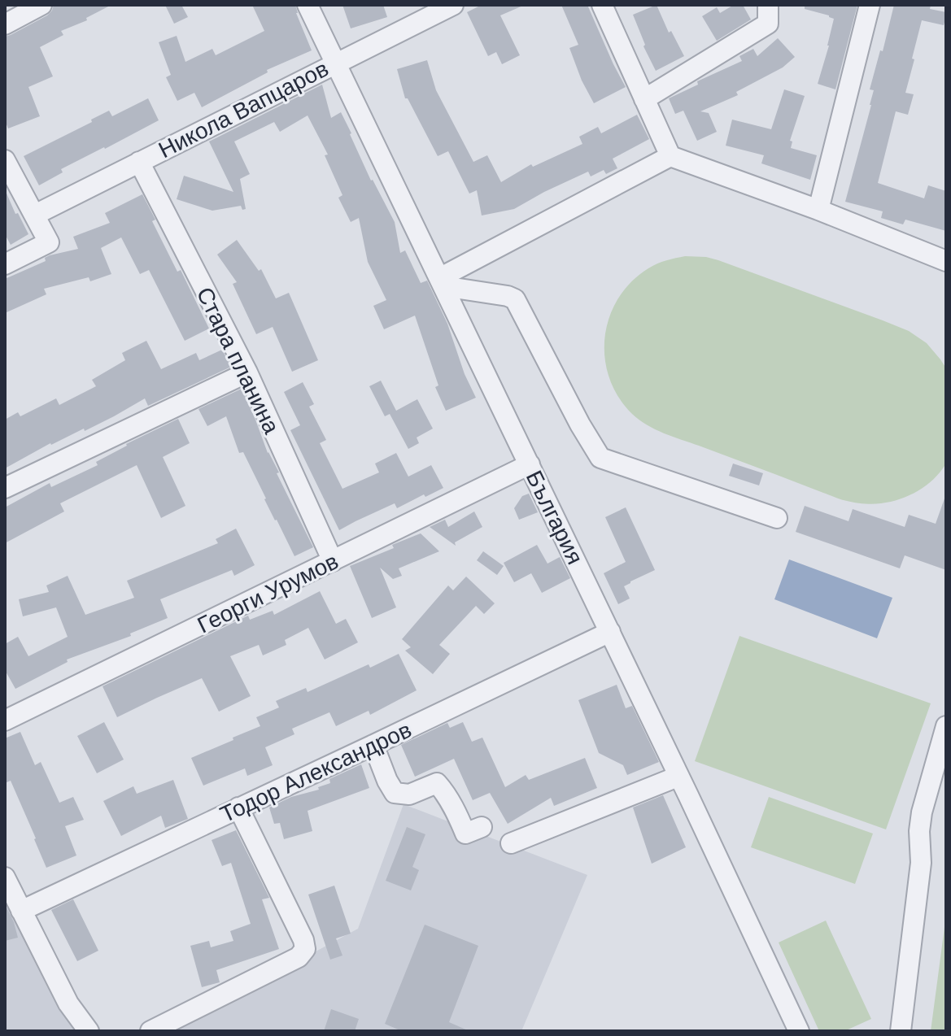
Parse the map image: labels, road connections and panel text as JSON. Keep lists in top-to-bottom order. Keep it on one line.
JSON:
{"streets":{"street":["Никола Вапцаров","Стара планина","България","Георги Урумов","Тодор Александров"]},"crossings":[["Никола Вапцаров","Стара планина"],["Никола Вапцаров","България"],["Стара планина","Георги Урумов"],["България","Георги Урумов"],["България","Тодор Александров"]]}
